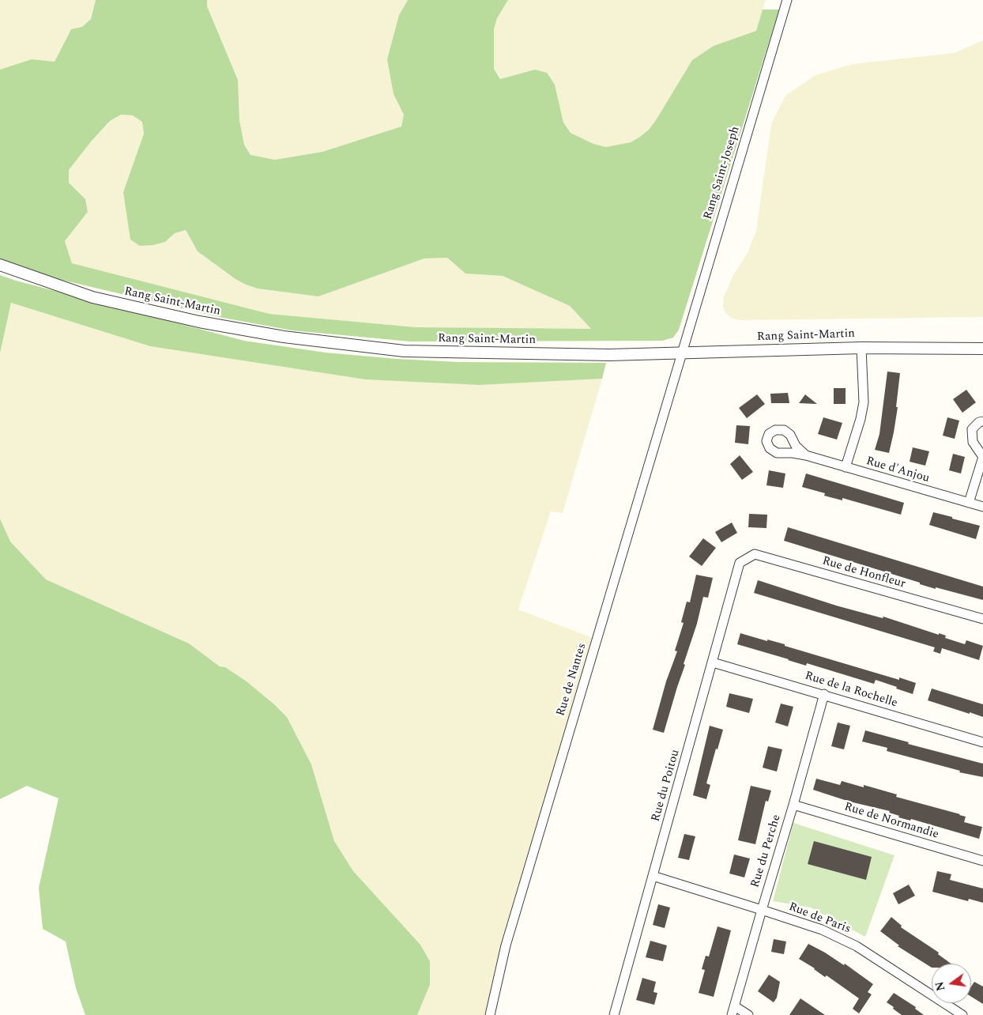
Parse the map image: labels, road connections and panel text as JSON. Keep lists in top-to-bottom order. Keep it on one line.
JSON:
{"streets":{"street":["Rang Saint-Joseph","Rang Saint-Martin","Rue d'Anjou","Rue de Honfleur","Rue de Nantes","Rue de la Rochelle","Rue du Poitou","Rue de Normandie","Rue du Perche","Rue de Paris"]},"crossings":[["Rang Saint-Joseph","Rang Saint-Martin"],["Rang Saint-Joseph","Rue de Nantes"],["Rang Saint-Martin","Rue de Nantes"],["Rue de Honfleur","Rue du Poitou"],["Rue de la Rochelle","Rue du Poitou"],["Rue de la Rochelle","Rue du Perche"],["Rue du Poitou","Rue de Paris"],["Rue de Normandie","Rue du Perche"],["Rue du Perche","Rue de Paris"]],"north":"left"}
